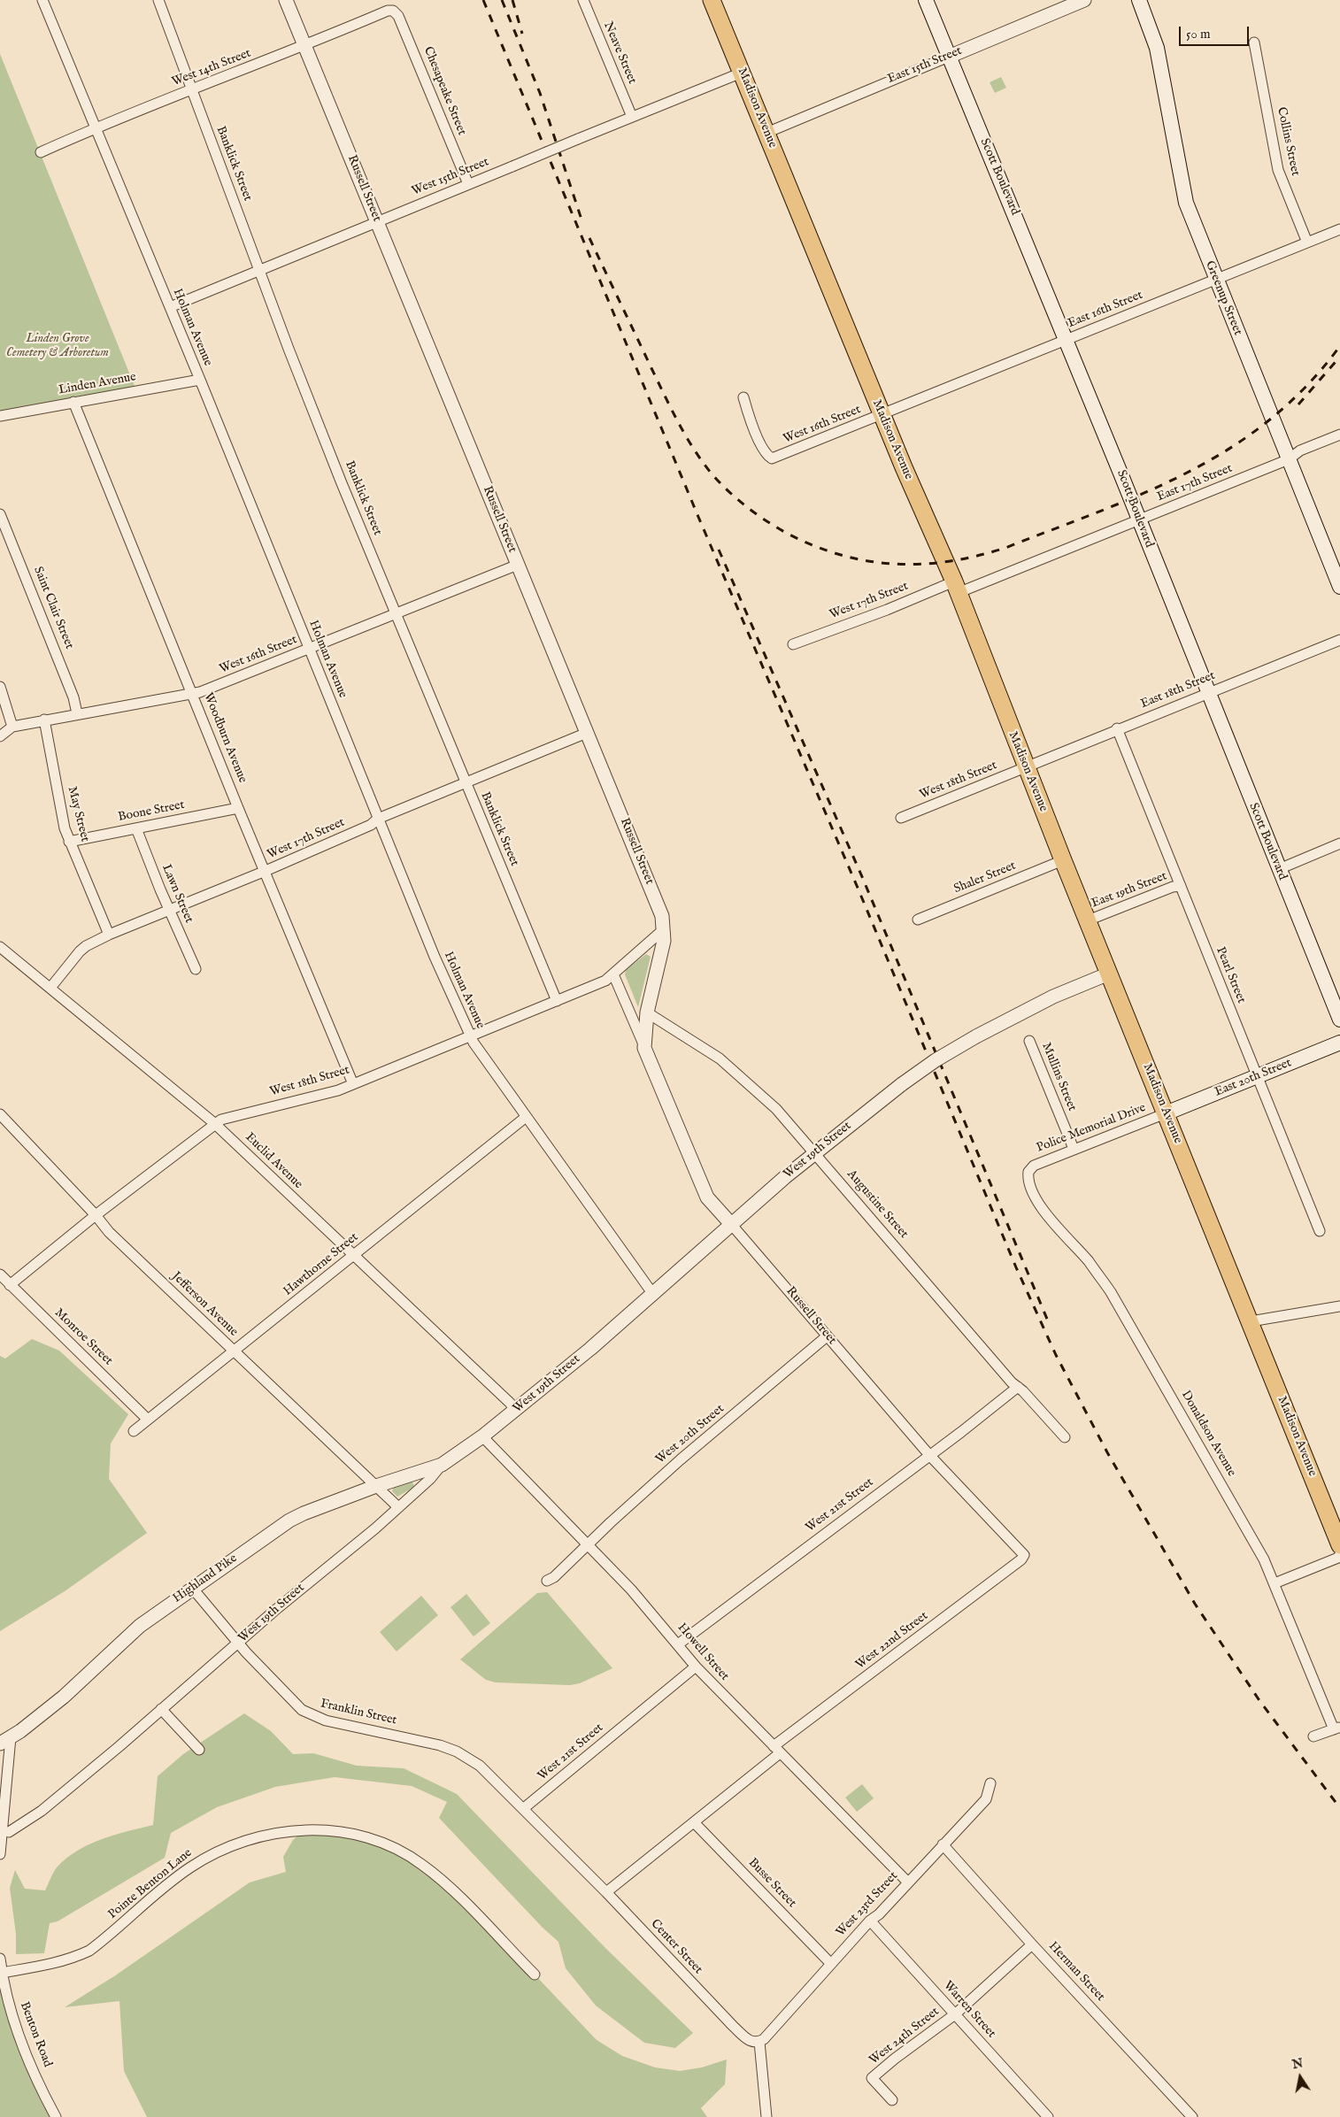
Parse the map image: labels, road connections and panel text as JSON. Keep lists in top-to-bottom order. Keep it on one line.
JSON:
{"streets":{"main road":["Madison Avenue","Scott Boulevard","Greenup Street","East 20th Street"],"street":["Neave Street","East 15th Street","West 14th Street","Chesapeake Street","Collins Street","Banklick Street","West 15th Street","Russell Street","East 16th Street","Holman Avenue","Linden Avenue","West 16th Street","East 17th Street","West 17th Street","Saint Clair Street","East 18th Street","Woodburn Avenue","West 18th Street","Boone Street","May Street","Shaler Street","East 19th Street","Lawn Street","Pearl Street","Mullins Street","Police Memorial Drive","West 19th Street","Euclid Avenue","Augustine Street","Hawthorne Street","Jefferson Avenue","Monroe Street","Donaldson Avenue","West 20th Street","West 21st Street","Highland Pike","West 22nd Street","Howell Street","Franklin Street","Busse Street","Pointe Benton Lane","West 23rd Street","Center Street","Herman Street","Warren Street","Benton Road","West 24th Street"]},"crossings":[["Neave Street","West 15th Street"],["East 15th Street","Madison Avenue"],["East 15th Street","Scott Boulevard"],["West 14th Street","Chesapeake Street"],["West 14th Street","Banklick Street"],["West 14th Street","Russell Street"],["West 14th Street","Holman Avenue"],["Chesapeake Street","West 15th Street"],["Madison Avenue","West 15th Street"],["Madison Avenue","East 16th Street"],["Madison Avenue","West 16th Street"],["Madison Avenue","East 17th Street"],["Madison Avenue","West 17th Street"],["Madison Avenue","East 18th Street"],["Madison Avenue","West 18th Street"],["Madison Avenue","Shaler Street"],["Madison Avenue","East 19th Street"],["Madison Avenue","East 20th Street"],["Madison Avenue","Police Memorial Drive"],["Madison Avenue","West 19th Street"],["Collins Street","East 16th Street"],["Banklick Street","West 15th Street"],["Banklick Street","West 16th Street"],["Banklick Street","West 17th Street"],["Banklick Street","West 18th Street"],["West 15th Street","Russell Street"],["West 15th Street","Holman Avenue"],["Scott Boulevard","East 16th Street"],["Scott Boulevard","East 17th Street"],["Scott Boulevard","East 18th Street"],["Russell Street","West 16th Street"],["Russell Street","West 17th Street"],["Russell Street","West 18th Street"],["Russell Street","West 19th Street"],["Russell Street","Augustine Street"],["Russell Street","West 20th Street"],["Russell Street","West 21st Street"],["Russell Street","West 22nd Street"],["Greenup Street","East 16th Street"],["Greenup Street","East 17th Street"],["East 16th Street","West 16th Street"],["Holman Avenue","Linden Avenue"],["Holman Avenue","West 16th Street"],["Holman Avenue","West 17th Street"],["Holman Avenue","West 18th Street"],["Holman Avenue","West 19th Street"],["Holman Avenue","Hawthorne Street"],["Linden Avenue","Woodburn Avenue"],["West 16th Street","Saint Clair Street"],["West 16th Street","Woodburn Avenue"],["West 16th Street","May Street"],["East 17th Street","West 17th Street"],["West 17th Street","Woodburn Avenue"],["West 17th Street","May Street"],["West 17th Street","Lawn Street"],["West 17th Street","Euclid Avenue"],["East 18th Street","West 18th Street"],["East 18th Street","Pearl Street"],["Woodburn Avenue","West 18th Street"],["Woodburn Avenue","Boone Street"],["West 18th Street","Euclid Avenue"],["West 18th Street","Jefferson Avenue"],["West 18th Street","Monroe Street"],["Boone Street","May Street"],["Boone Street","Lawn Street"],["East 19th Street","Pearl Street"],["Pearl Street","East 20th Street"],["Mullins Street","Police Memorial Drive"],["East 20th Street","Police Memorial Drive"],["Police Memorial Drive","Donaldson Avenue"],["West 19th Street","Euclid Avenue"],["West 19th Street","Augustine Street"],["West 19th Street","Jefferson Avenue"],["West 19th Street","Highland Pike"],["West 19th Street","Howell Street"],["West 19th Street","Franklin Street"],["Euclid Avenue","Hawthorne Street"],["Augustine Street","West 21st Street"],["Hawthorne Street","Jefferson Avenue"],["Hawthorne Street","Monroe Street"],["Jefferson Avenue","Highland Pike"],["West 20th Street","Howell Street"],["West 21st Street","Howell Street"],["West 21st Street","Franklin Street"],["West 21st Street","Center Street"],["Highland Pike","Franklin Street"],["West 22nd Street","Howell Street"],["West 22nd Street","Busse Street"],["West 22nd Street","Center Street"],["Howell Street","West 23rd Street"],["Franklin Street","Center Street"],["Busse Street","West 23rd Street"],["Pointe Benton Lane","Benton Road"],["West 23rd Street","Center Street"],["West 23rd Street","Herman Street"],["West 23rd Street","Warren Street"],["Herman Street","West 24th Street"],["Warren Street","West 24th Street"]],"parks":["Linden Grove Cemetery & Arboretum"],"scale_bar":"50 m","north":"top"}
